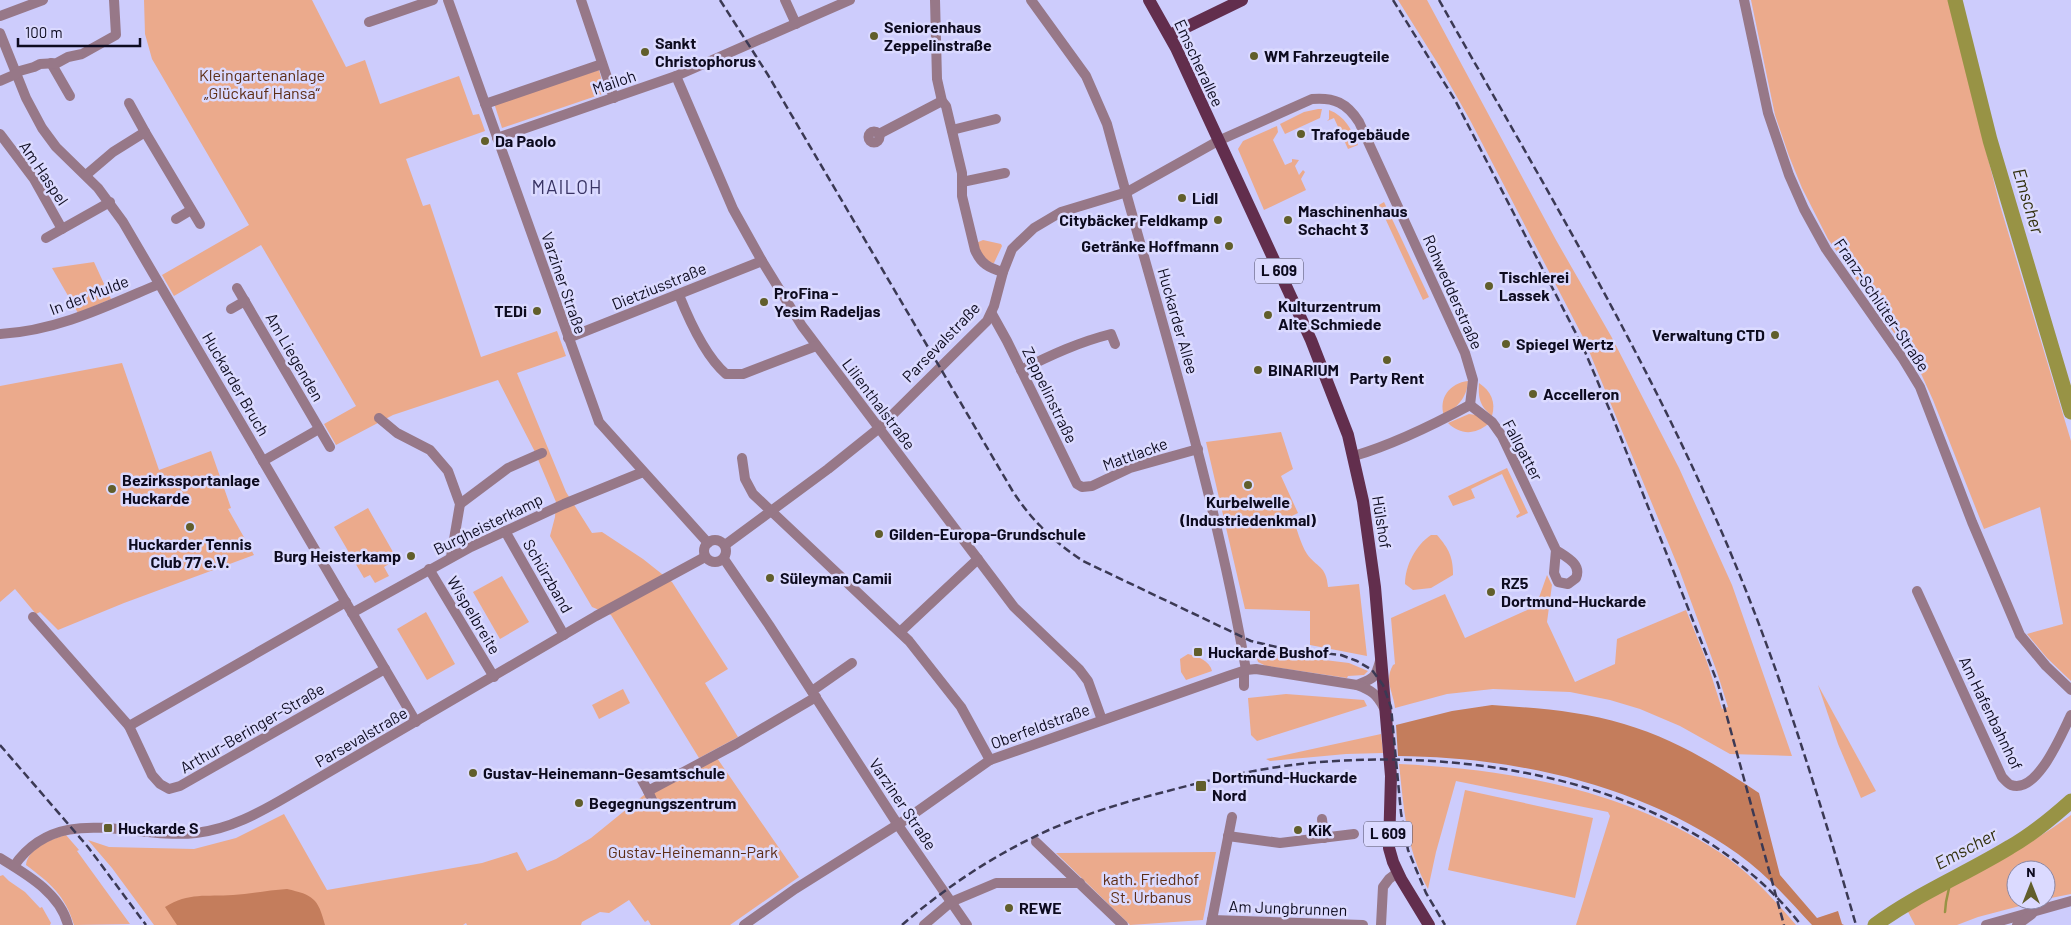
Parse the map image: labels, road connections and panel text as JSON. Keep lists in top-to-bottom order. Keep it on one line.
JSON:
{"streets":{"main road":["Emscherallee","L 609","Hülshof"],"street":["Mailoh","Am Haspel","Varziner Straße","Dietziusstraße","Rohwedderstraße","In der Mulde","Franz-Schlüter-Straße","Huckarder Allee","Parsevalstraße","Am Liegenden","Huckarder Bruch","Zeppelinstraße","Lilienthalstraße","Fallgatter","Mattlacke","Burgheisterkamp","Schürzband","Wispelbreite","Am Hafenbahnhof","Oberfeldstraße","Arthur-Beringer-Straße","Am Jungbrunnen"]},"crossings":[["Emscherallee","Rohwedderstraße"],["Emscherallee","Parsevalstraße"],["Emscherallee","Hülshof"],["Mailoh","Varziner Straße"],["Mailoh","Lilienthalstraße"],["Am Haspel","Huckarder Bruch"],["Varziner Straße","Dietziusstraße"],["Varziner Straße","Parsevalstraße"],["Varziner Straße","Burgheisterkamp"],["Varziner Straße","Oberfeldstraße"],["Dietziusstraße","Lilienthalstraße"],["Rohwedderstraße","Parsevalstraße"],["Rohwedderstraße","Fallgatter"],["Rohwedderstraße","Hülshof"],["In der Mulde","Huckarder Bruch"],["Huckarder Allee","Parsevalstraße"],["Huckarder Allee","Mattlacke"],["Huckarder Allee","Oberfeldstraße"],["Parsevalstraße","Huckarder Bruch"],["Parsevalstraße","Zeppelinstraße"],["Parsevalstraße","Lilienthalstraße"],["Parsevalstraße","Hülshof"],["Parsevalstraße","Schürzband"],["Parsevalstraße","Wispelbreite"],["Huckarder Bruch","Burgheisterkamp"],["Huckarder Bruch","Arthur-Beringer-Straße"],["Zeppelinstraße","Mattlacke"],["Lilienthalstraße","Oberfeldstraße"],["Hülshof","Oberfeldstraße"],["Burgheisterkamp","Schürzband"],["Burgheisterkamp","Wispelbreite"]],"districts":["MAILOH"],"water":["Emscher"],"parks":["Kleingartenanlage „Glückauf Hansa“","Gustav-Heinemann-Park","kath. Friedhof St. Urbanus"],"places":{"other":["Seniorenhaus Zeppelinstraße","Sankt Christophorus","WM Fahrzeugteile","Trafogebäude","Da Paolo","Lidl","Citybäcker Feldkamp","Maschinenhaus Schacht 3","Getränke Hoffmann","Tischlerei Lassek","ProFina - Yesim Radeljas","TEDi","Kulturzentrum Alte Schmiede","Verwaltung CTD","Spiegel Wertz","Party Rent","BINARIUM","Accelleron","Kurbelwelle (Industriedenkmal)","Bezirkssportanlage Huckarde","Huckarder Tennis Club 77 e.V.","Gilden-Europa-Grundschule","Burg Heisterkamp","Süleyman Camii","RZ5 Dortmund-Huckarde","Gustav-Heinemann-Gesamtschule","Begegnungszentrum","KiK","REWE"],"transit":["Huckarde Bushof","Dortmund-Huckarde Nord","Huckarde S"]},"scale_bar":"100 m","north":"top"}
